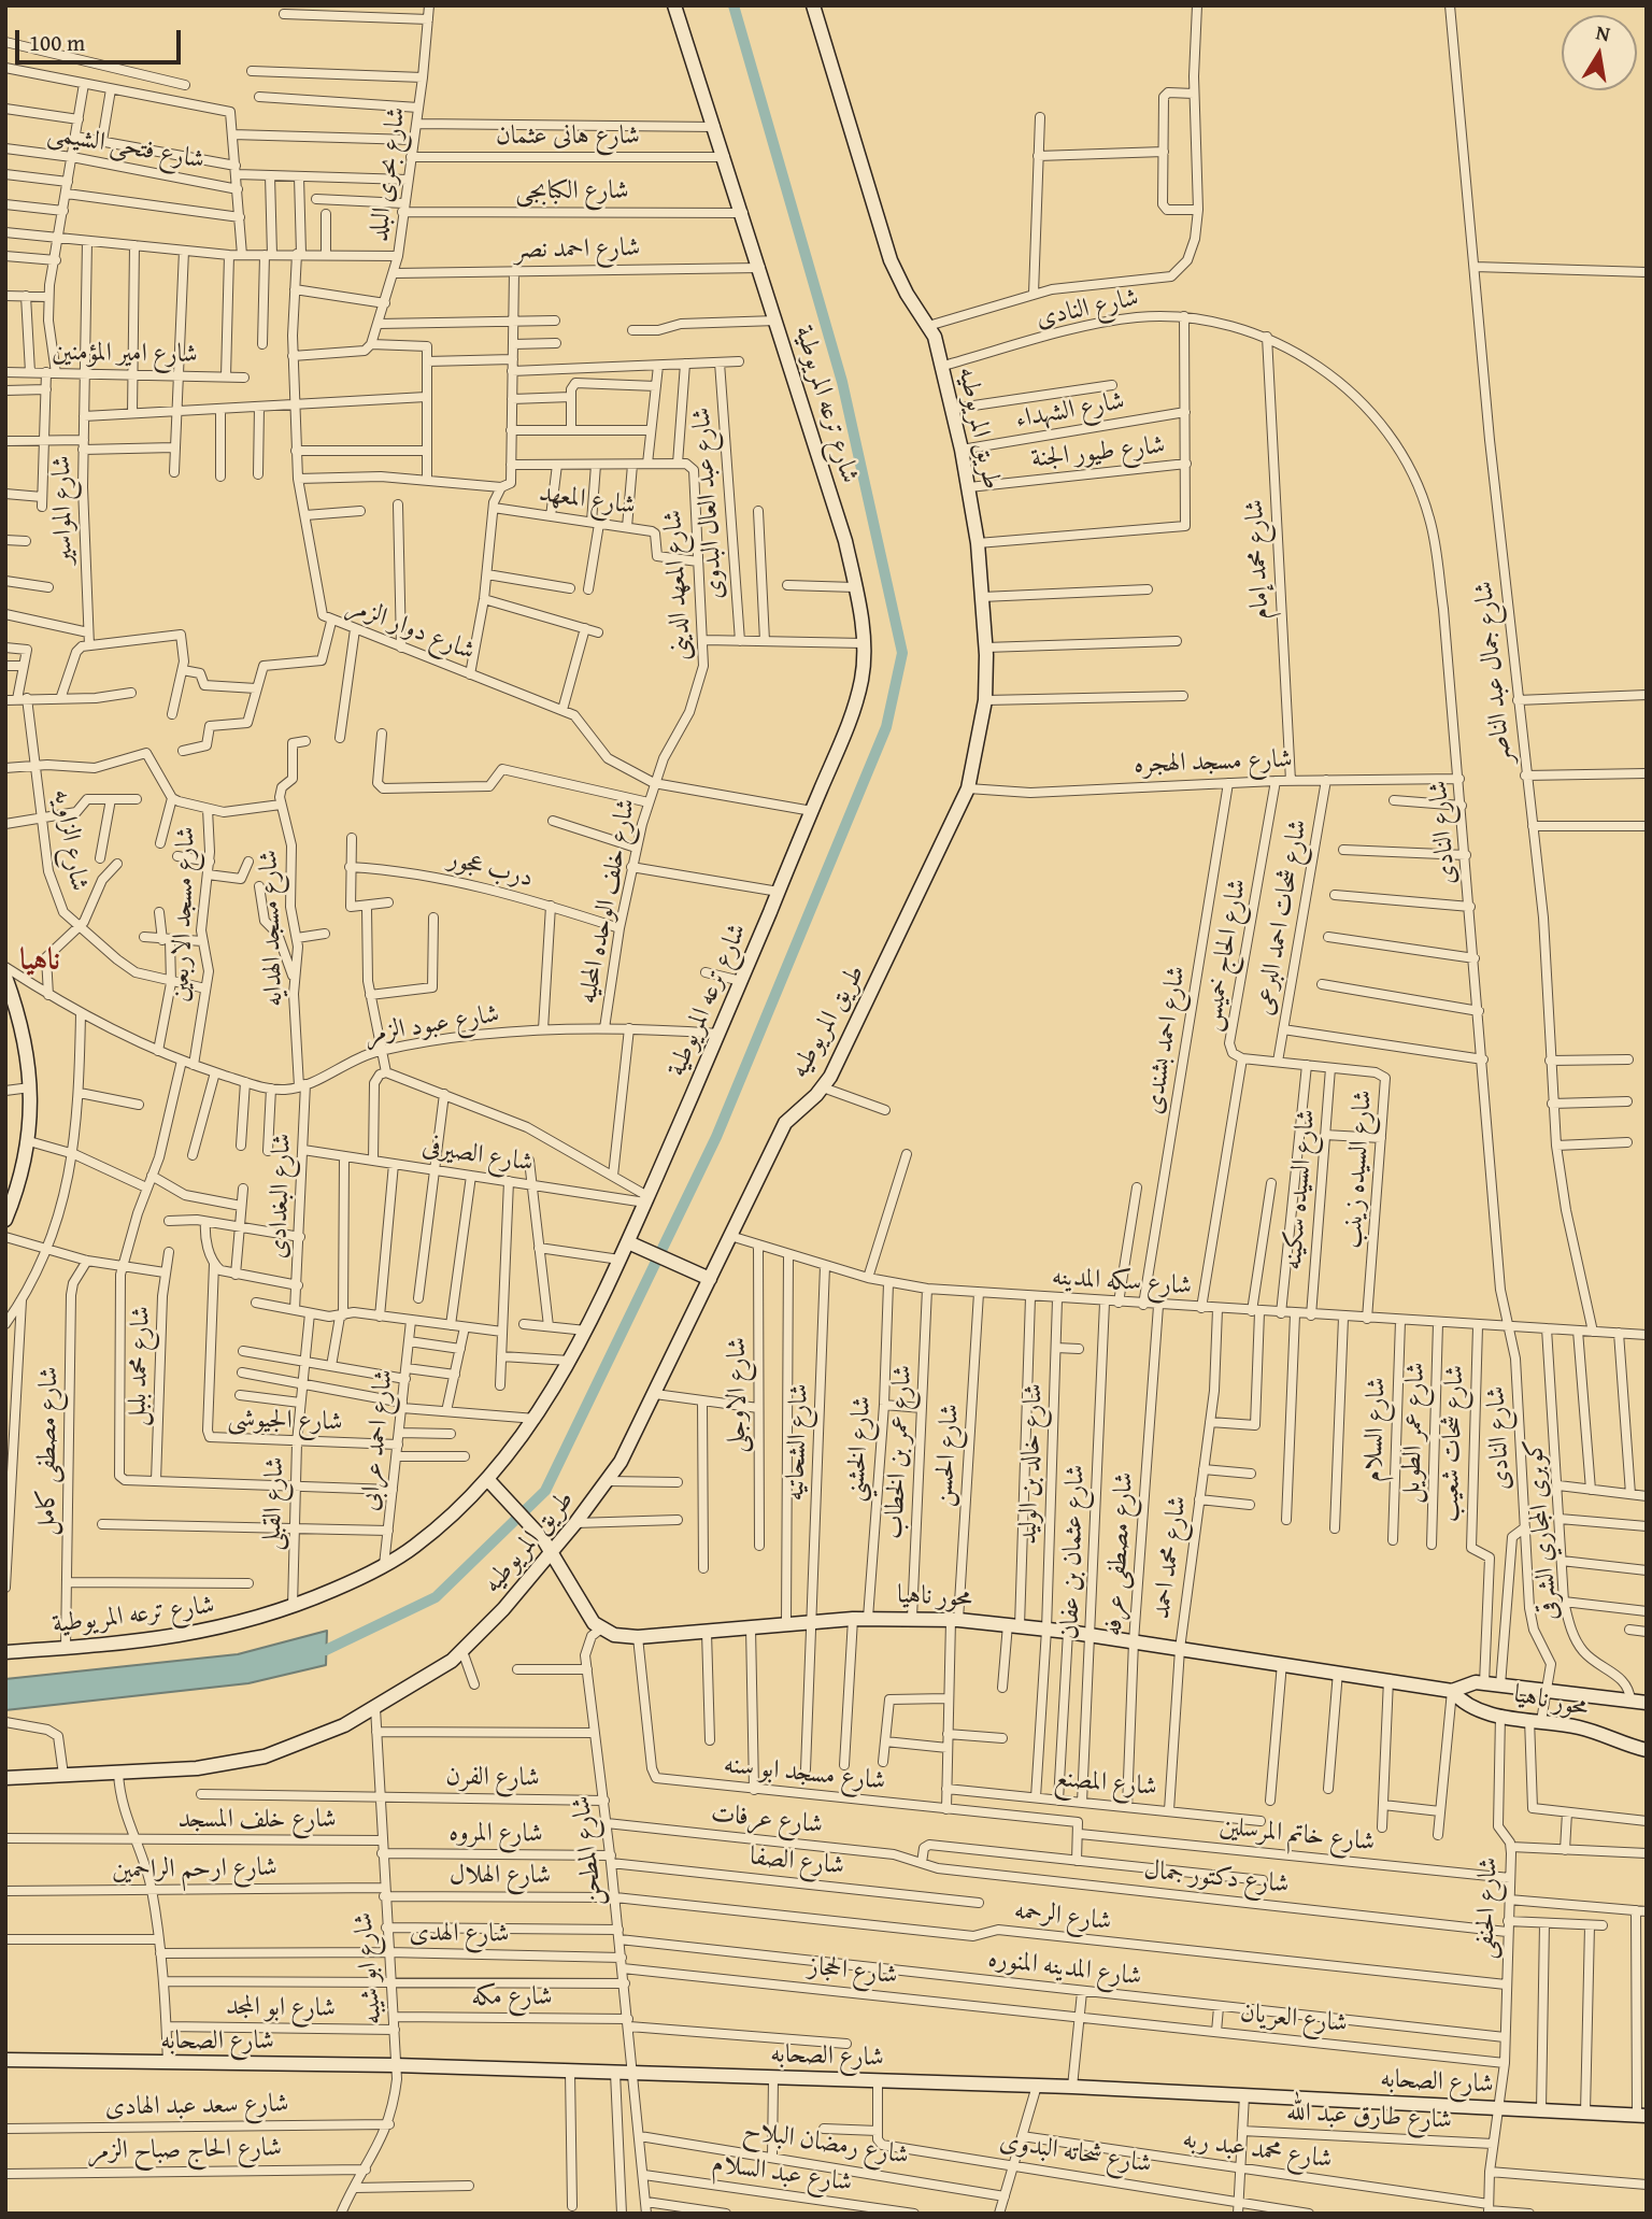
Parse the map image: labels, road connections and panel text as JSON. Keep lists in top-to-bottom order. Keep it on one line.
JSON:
{"streets":{"street":["شارع هانى عثمان","شارع فتحى الشيمى","شارع بحرى البلد","شارع الكبابجى","شارع احمد نصر","شارع النادى","شارع امير المؤمنين","شارع ترعه المريوطية","شارع الشهداء","طريق المريوطيه","شارع طيور الجنة","شارع المعهد","شارع عبد العال البدوى","شارع المواسير","شارع محمد إمام","شارع المعهد الدينى","شارع دوار الزمر","شارع جمال عبد الناصر","شارع مسجد الهجره","شارع الزاويه","درب عجور","شارع خلف الوحده المحليه","شارع مسجد الاربعين","شارع شحات احمد البرعى","شارع مسجد الهدايه","شارع الحاج خميس","شارع عبود الزمر","شارع احمد بشندى","شارع الصيرفى","شارع السيده زينب","شارع السيده سكينه","شارع البغدادى","شارع سكه المدينه","شارع محمد بلبل","شارع الاوجلى","شارع الجيوشى","شارع السلام","شارع عمر الطويل","شارع احمد عرابى","شارع الشحاتيه","شارع شحات شعيب","شارع الخشني","شارع مصطفى كامل","شارع عمر بن الخطاب","شارع الحسن","شارع خالد بن الوليد","شارع القبلى","كوبرى المجاري الشرقى","شارع عثمان بن عفان","شارع مصطفى عرفه","شارع محمد احمد","محور ناهيا","شارع مسجد ابو سنه","شارع الفرن","شارع المصنع","شارع خلف المسجد","شارع عرفات","شارع المروه","شارع خاتم المرسلين","شارع المطحن","شارع الصفا","شارع ارحم الراحمين","شارع الهلال","شارع دكتور جمال","شارع الحنفى","شارع الرحمه","شارع الهدى","شارع ابو شيبه","شارع المدينه المنوره","شارع الحجاز","شارع مكه","شارع ابو المجد","شارع العريان","شارع الصحابه","شارع سعد عبد الهادى","شارع طارق عبد الله","شارع رمضان البلاح","شارع الحاج صباح الزمر","شارع محمد عبد ربه","شارع شحاته البدوى","شارع عبد السلام"]},"crossings":[["شارع هانى عثمان","شارع بحرى البلد"],["شارع هانى عثمان","شارع ترعه المريوطية"],["شارع بحرى البلد","شارع الكبابجى"],["شارع بحرى البلد","شارع احمد نصر"],["شارع الكبابجى","شارع ترعه المريوطية"],["شارع احمد نصر","شارع ترعه المريوطية"],["شارع النادى","طريق المريوطيه"],["شارع النادى","شارع محمد إمام"],["شارع النادى","شارع مسجد الهجره"],["شارع النادى","شارع سكه المدينه"],["شارع النادى","محور ناهيا"],["شارع امير المؤمنين","شارع المواسير"],["شارع ترعه المريوطية","شارع دوار الزمر"],["شارع ترعه المريوطية","شارع عبود الزمر"],["شارع ترعه المريوطية","شارع الصيرفى"],["شارع ترعه المريوطية","شارع احمد عرابى"],["شارع ترعه المريوطية","شارع مصطفى كامل"],["شارع ترعه المريوطية","شارع القبلى"],["شارع الشهداء","طريق المريوطيه"],["طريق المريوطيه","شارع طيور الجنة"],["طريق المريوطيه","شارع مسجد الهجره"],["طريق المريوطيه","شارع سكه المدينه"],["طريق المريوطيه","شارع ابو شيبه"],["شارع المعهد","شارع المعهد الدينى"],["شارع محمد إمام","شارع مسجد الهجره"],["شارع المعهد الدينى","شارع دوار الزمر"],["شارع المعهد الدينى","شارع خلف الوحده المحليه"],["شارع دوار الزمر","شارع خلف الوحده المحليه"],["شارع مسجد الهجره","شارع شحات احمد البرعى"],["شارع مسجد الهجره","شارع الحاج خميس"],["شارع مسجد الهجره","شارع احمد بشندى"],["شارع الزاويه","شارع مسجد الاربعين"],["درب عجور","شارع خلف الوحده المحليه"],["شارع خلف الوحده المحليه","شارع عبود الزمر"],["شارع مسجد الاربعين","شارع عبود الزمر"],["شارع شحات احمد البرعى","شارع السيده زينب"],["شارع مسجد الهدايه","شارع عبود الزمر"],["شارع مسجد الهدايه","شارع البغدادى"],["شارع الحاج خميس","شارع السيده زينب"],["شارع الحاج خميس","شارع سكه المدينه"],["شارع عبود الزمر","شارع البغدادى"],["شارع احمد بشندى","شارع سكه المدينه"],["شارع الصيرفى","شارع البغدادى"],["شارع السيده زينب","شارع السيده سكينه"],["شارع السيده زينب","شارع سكه المدينه"],["شارع السيده سكينه","شارع سكه المدينه"],["شارع سكه المدينه","شارع الاوجلى"],["شارع سكه المدينه","شارع السلام"],["شارع سكه المدينه","شارع عمر الطويل"],["شارع سكه المدينه","شارع الشحاتيه"],["شارع سكه المدينه","شارع شحات شعيب"],["شارع سكه المدينه","شارع الخشني"],["شارع سكه المدينه","شارع عمر بن الخطاب"],["شارع سكه المدينه","شارع الحسن"],["شارع سكه المدينه","شارع خالد بن الوليد"],["شارع سكه المدينه","كوبرى المجاري الشرقى"],["شارع سكه المدينه","شارع عثمان بن عفان"],["شارع سكه المدينه","شارع مصطفى عرفه"],["شارع سكه المدينه","شارع محمد احمد"],["شارع الجيوشى","شارع احمد عرابى"],["شارع الجيوشى","شارع القبلى"],["شارع الشحاتيه","محور ناهيا"],["شارع شحات شعيب","محور ناهيا"],["شارع الخشني","محور ناهيا"],["شارع عمر بن الخطاب","محور ناهيا"],["شارع الحسن","محور ناهيا"],["شارع الحسن","شارع مسجد ابو سنه"],["شارع الحسن","شارع المصنع"],["شارع خالد بن الوليد","محور ناهيا"],["شارع خالد بن الوليد","شارع المصنع"],["كوبرى المجاري الشرقى","محور ناهيا"],["شارع عثمان بن عفان","محور ناهيا"],["شارع عثمان بن عفان","شارع المصنع"],["شارع مصطفى عرفه","محور ناهيا"],["شارع مصطفى عرفه","شارع المصنع"],["شارع محمد احمد","محور ناهيا"],["شارع محمد احمد","شارع المصنع"],["محور ناهيا","شارع مسجد ابو سنه"],["محور ناهيا","شارع المطحن"],["محور ناهيا","شارع الحنفى"],["شارع مسجد ابو سنه","شارع خاتم المرسلين"],["شارع الفرن","شارع المطحن"],["شارع الفرن","شارع ابو شيبه"],["شارع خلف المسجد","شارع ابو شيبه"],["شارع عرفات","شارع المطحن"],["شارع عرفات","شارع دكتور جمال"],["شارع المروه","شارع المطحن"],["شارع المروه","شارع الصفا"],["شارع المروه","شارع ابو شيبه"],["شارع خاتم المرسلين","شارع الحنفى"],["شارع المطحن","شارع الصفا"],["شارع المطحن","شارع الهلال"],["شارع المطحن","شارع الرحمه"],["شارع المطحن","شارع الهدى"],["شارع المطحن","شارع المدينه المنوره"],["شارع المطحن","شارع الحجاز"],["شارع المطحن","شارع مكه"],["شارع المطحن","شارع الصحابه"],["شارع المطحن","شارع رمضان البلاح"],["شارع المطحن","شارع عبد السلام"],["شارع ارحم الراحمين","شارع الهلال"],["شارع ارحم الراحمين","شارع ابو شيبه"],["شارع الهلال","شارع الرحمه"],["شارع الهلال","شارع ابو شيبه"],["شارع دكتور جمال","شارع الحنفى"],["شارع الحنفى","شارع الرحمه"],["شارع الحنفى","شارع المدينه المنوره"],["شارع الحنفى","شارع العريان"],["شارع الحنفى","شارع الصحابه"],["شارع الحنفى","شارع طارق عبد الله"],["شارع الحنفى","شارع محمد عبد ربه"],["شارع الهدى","شارع ابو شيبه"],["شارع الهدى","شارع الحجاز"],["شارع ابو شيبه","شارع المدينه المنوره"],["شارع ابو شيبه","شارع مكه"],["شارع ابو شيبه","شارع ابو المجد"],["شارع ابو شيبه","شارع الصحابه"],["شارع ابو شيبه","شارع سعد عبد الهادى"],["شارع ابو شيبه","شارع الحاج صباح الزمر"],["شارع الحجاز","شارع العريان"]],"districts":["ناهيا"],"scale_bar":"100 m","north":"top"}
